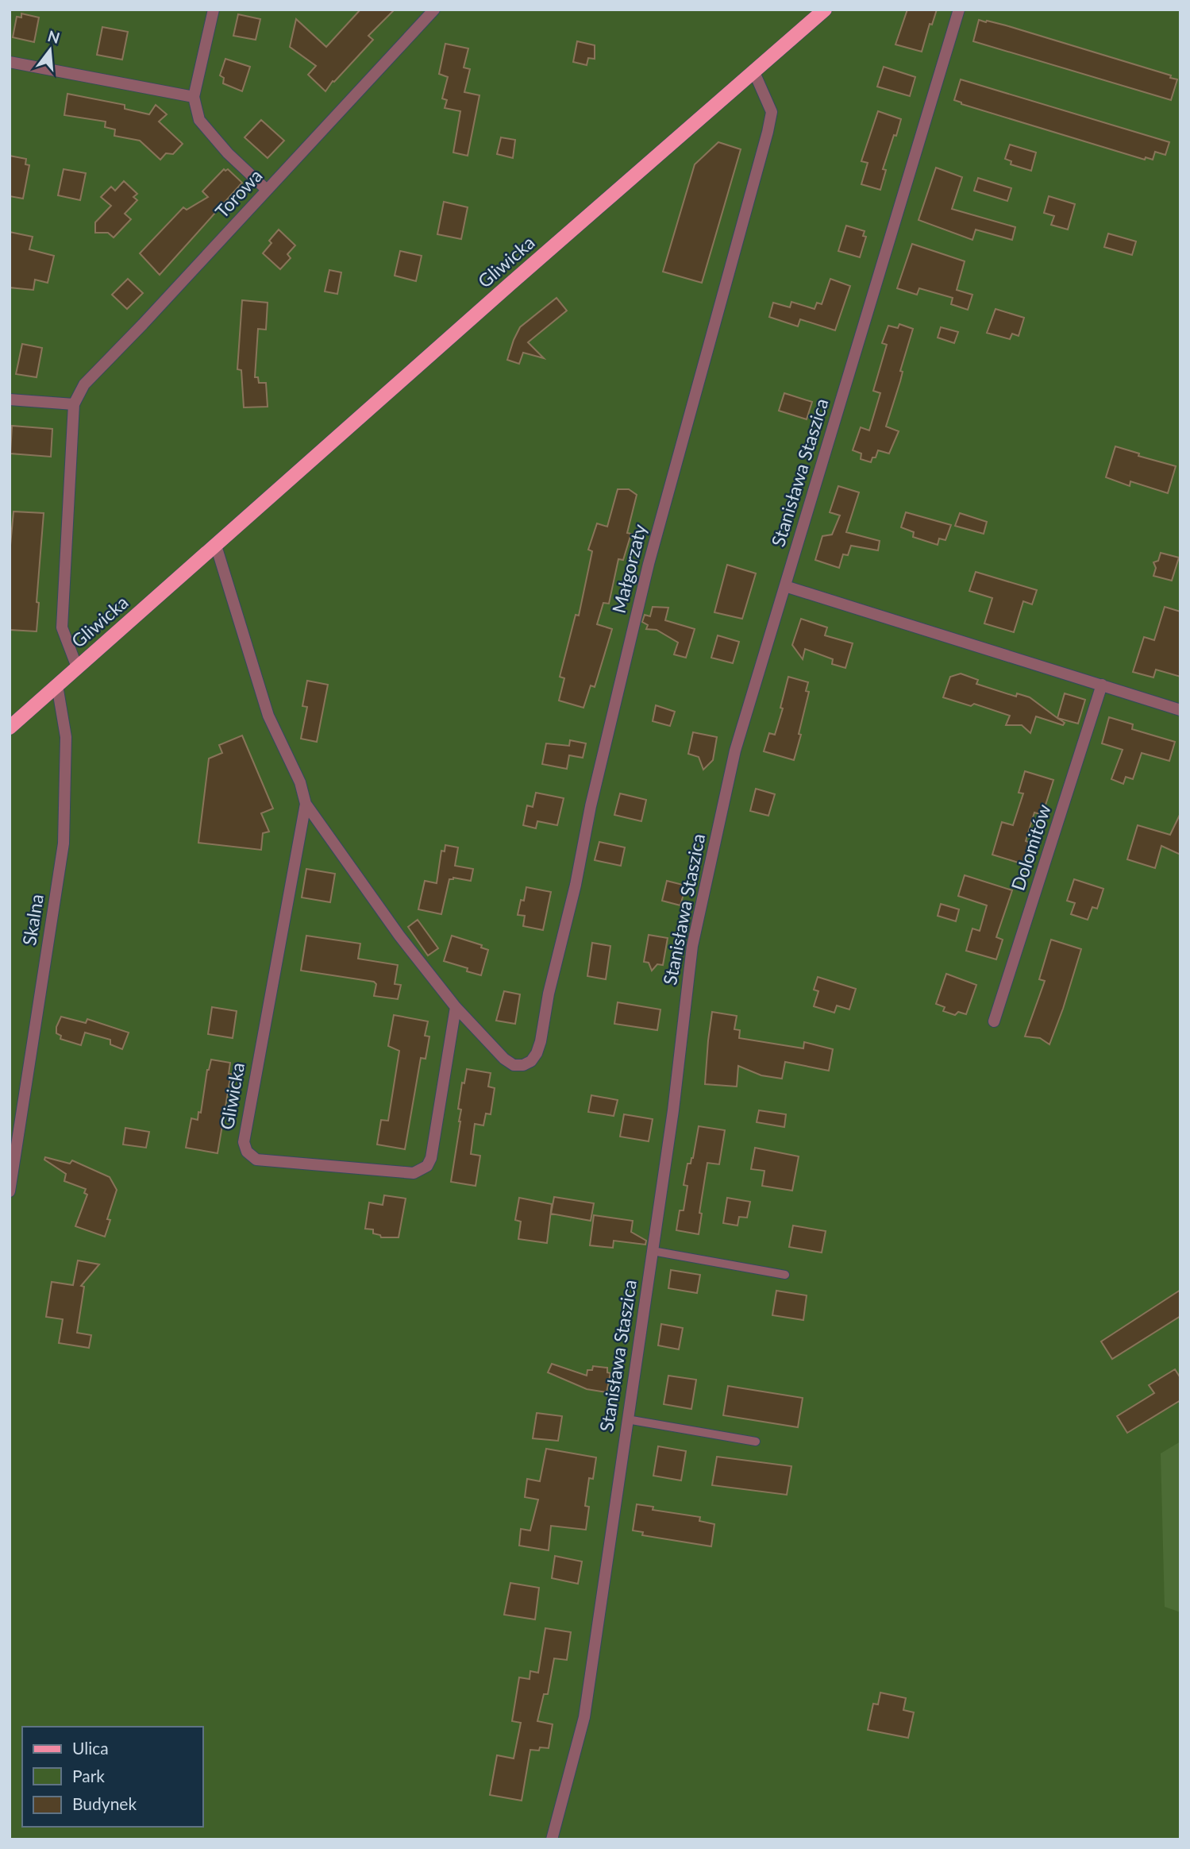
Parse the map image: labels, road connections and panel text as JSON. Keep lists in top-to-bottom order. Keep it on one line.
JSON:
{"streets":{"main road":["Gliwicka"],"street":["Torowa","Stanisława Staszica","Małgorzaty","Dolomitów","Skalna"]},"crossings":[["Torowa","Gliwicka"],["Gliwicka","Małgorzaty"],["Gliwicka","Skalna"]],"legend":["Ulica","Park","Budynek"],"north":"top"}
